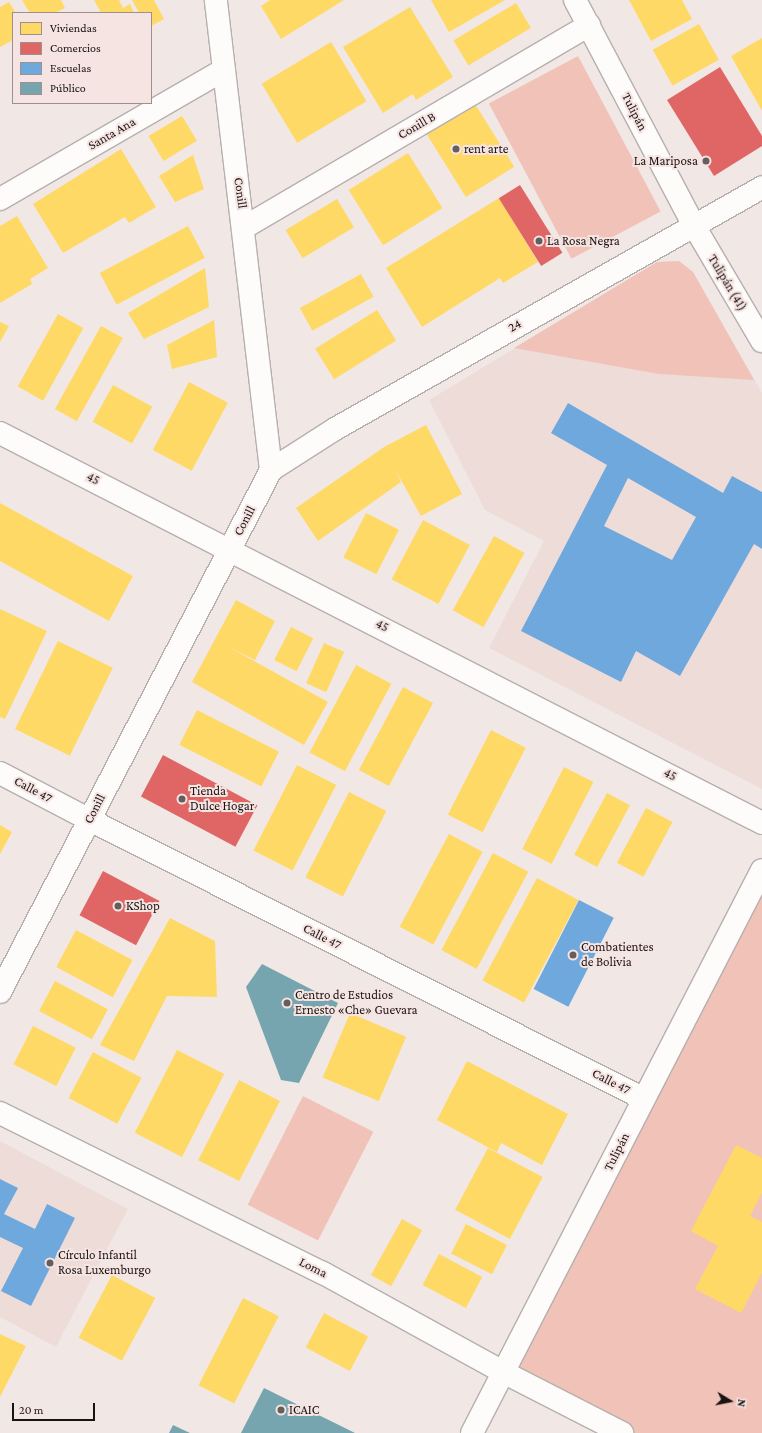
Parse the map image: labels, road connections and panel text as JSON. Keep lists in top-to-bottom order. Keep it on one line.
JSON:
{"streets":{"street":["Tulipán","Conill B","Santa Ana","Conill","Tulipán (41)","24","45","Calle 47","Loma"]},"crossings":[["Tulipán","Conill B"],["Tulipán","Tulipán (41)"],["Tulipán","24"],["Tulipán","Calle 47"],["Tulipán","Loma"],["Conill B","Conill"],["Santa Ana","Conill"],["Conill","24"],["Conill","45"],["Conill","Calle 47"],["Tulipán (41)","24"]],"places":["rent arte","La Mariposa","La Rosa Negra","Tienda Dulce Hogar","KShop","Combatientes de Bolivia","Centro de Estudios Ernesto «Che» Guevara","Círculo Infantil Rosa Luxemburgo","ICAIC"],"legend":["Viviendas","Comercios","Escuelas","Público"],"scale_bar":"20 m","north":"right"}
